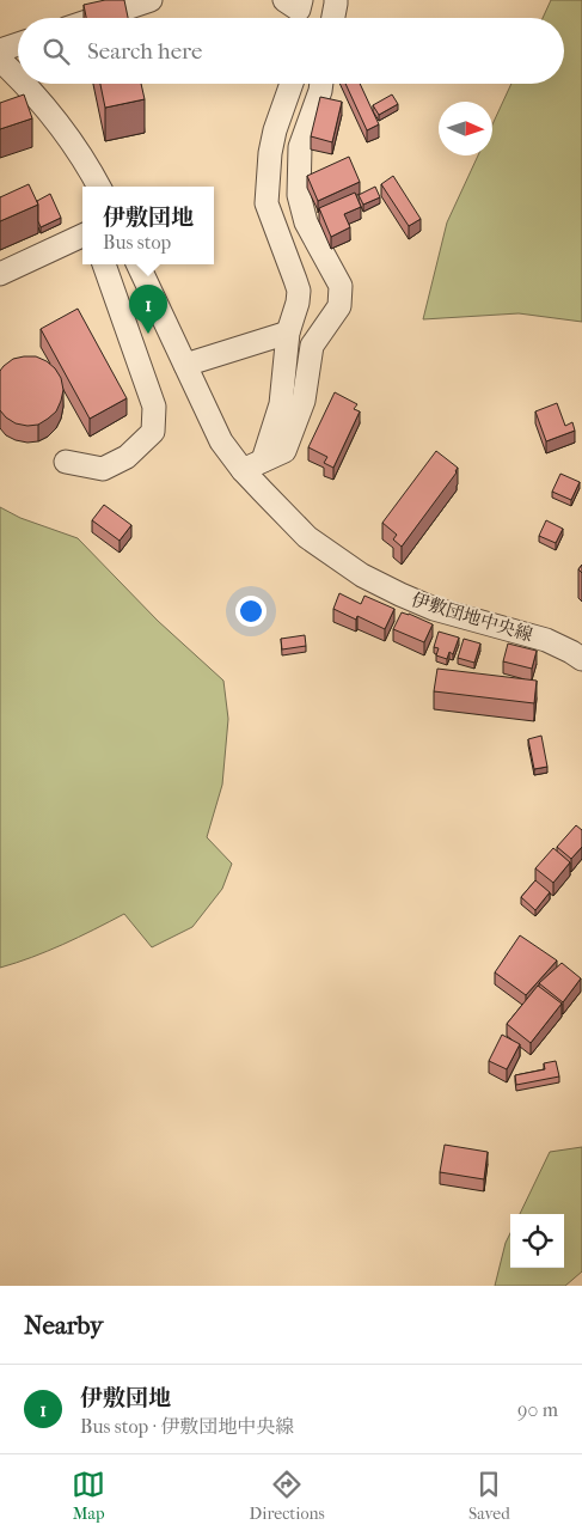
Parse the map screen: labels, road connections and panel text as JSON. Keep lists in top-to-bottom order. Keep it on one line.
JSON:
{"streets":{"street":["伊敷団地中央線"]},"north":"right","page":{"search":"Search here","popup":["伊敷団地","Bus stop"],"pins":"1","heading":"Nearby","list":[{"mark":"1","name":"伊敷団地","note":"Bus stop · 伊敷団地中央線","value":"90 m"}],"nav":["Map","Directions","Saved"]}}
